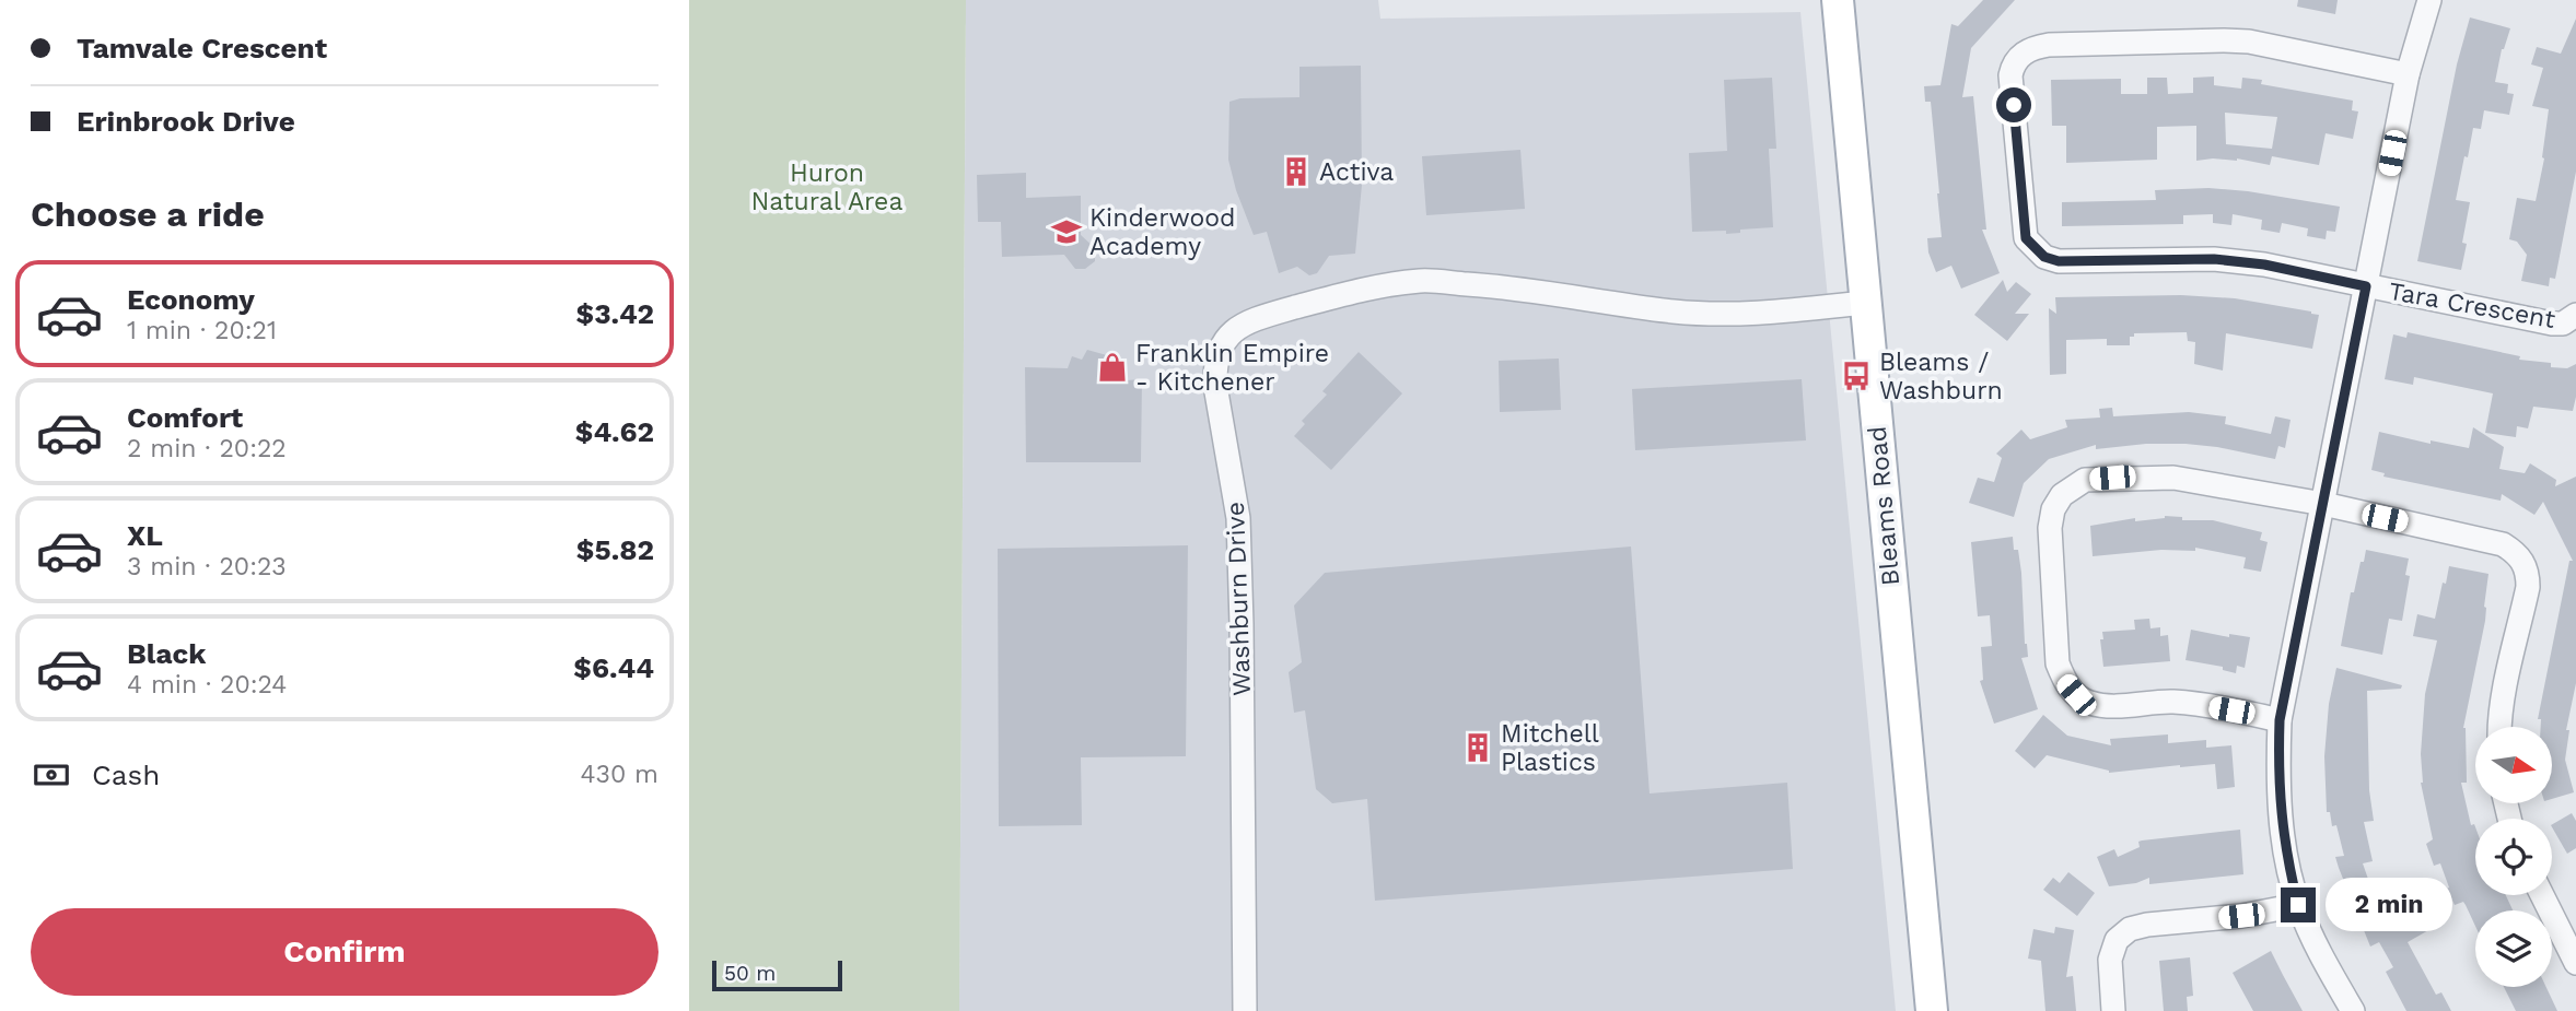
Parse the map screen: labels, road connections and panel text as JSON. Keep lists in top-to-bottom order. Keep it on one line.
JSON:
{"streets":{"main road":["Bleams Road"],"street":["Tara Crescent","Washburn Drive"]},"crossings":[["Bleams Road","Washburn Drive"]],"parks":["Huron Natural Area"],"places":{"building":["Activa","Mitchell Plastics"],"school or university":["Kinderwood Academy"],"shop":["Franklin Empire - Kitchener"],"bus stop":["Bleams / Washburn"]},"scale_bar":"50 m","north":"right","page":{"banner":["Tamvale Crescent","Erinbrook Drive"],"heading":"Choose a ride","list":[{"name":"Economy","note":"1 min · 20:21","value":"$3.42"},{"name":"Comfort","note":"2 min · 20:22","value":"$4.62"},{"name":"XL","note":"3 min · 20:23","value":"$5.82"},{"name":"Black","note":"4 min · 20:24","value":"$6.44"}],"pay":["Cash","430 m"],"bubble":"2 min","buttons":"Confirm","scale":"50 m"}}
